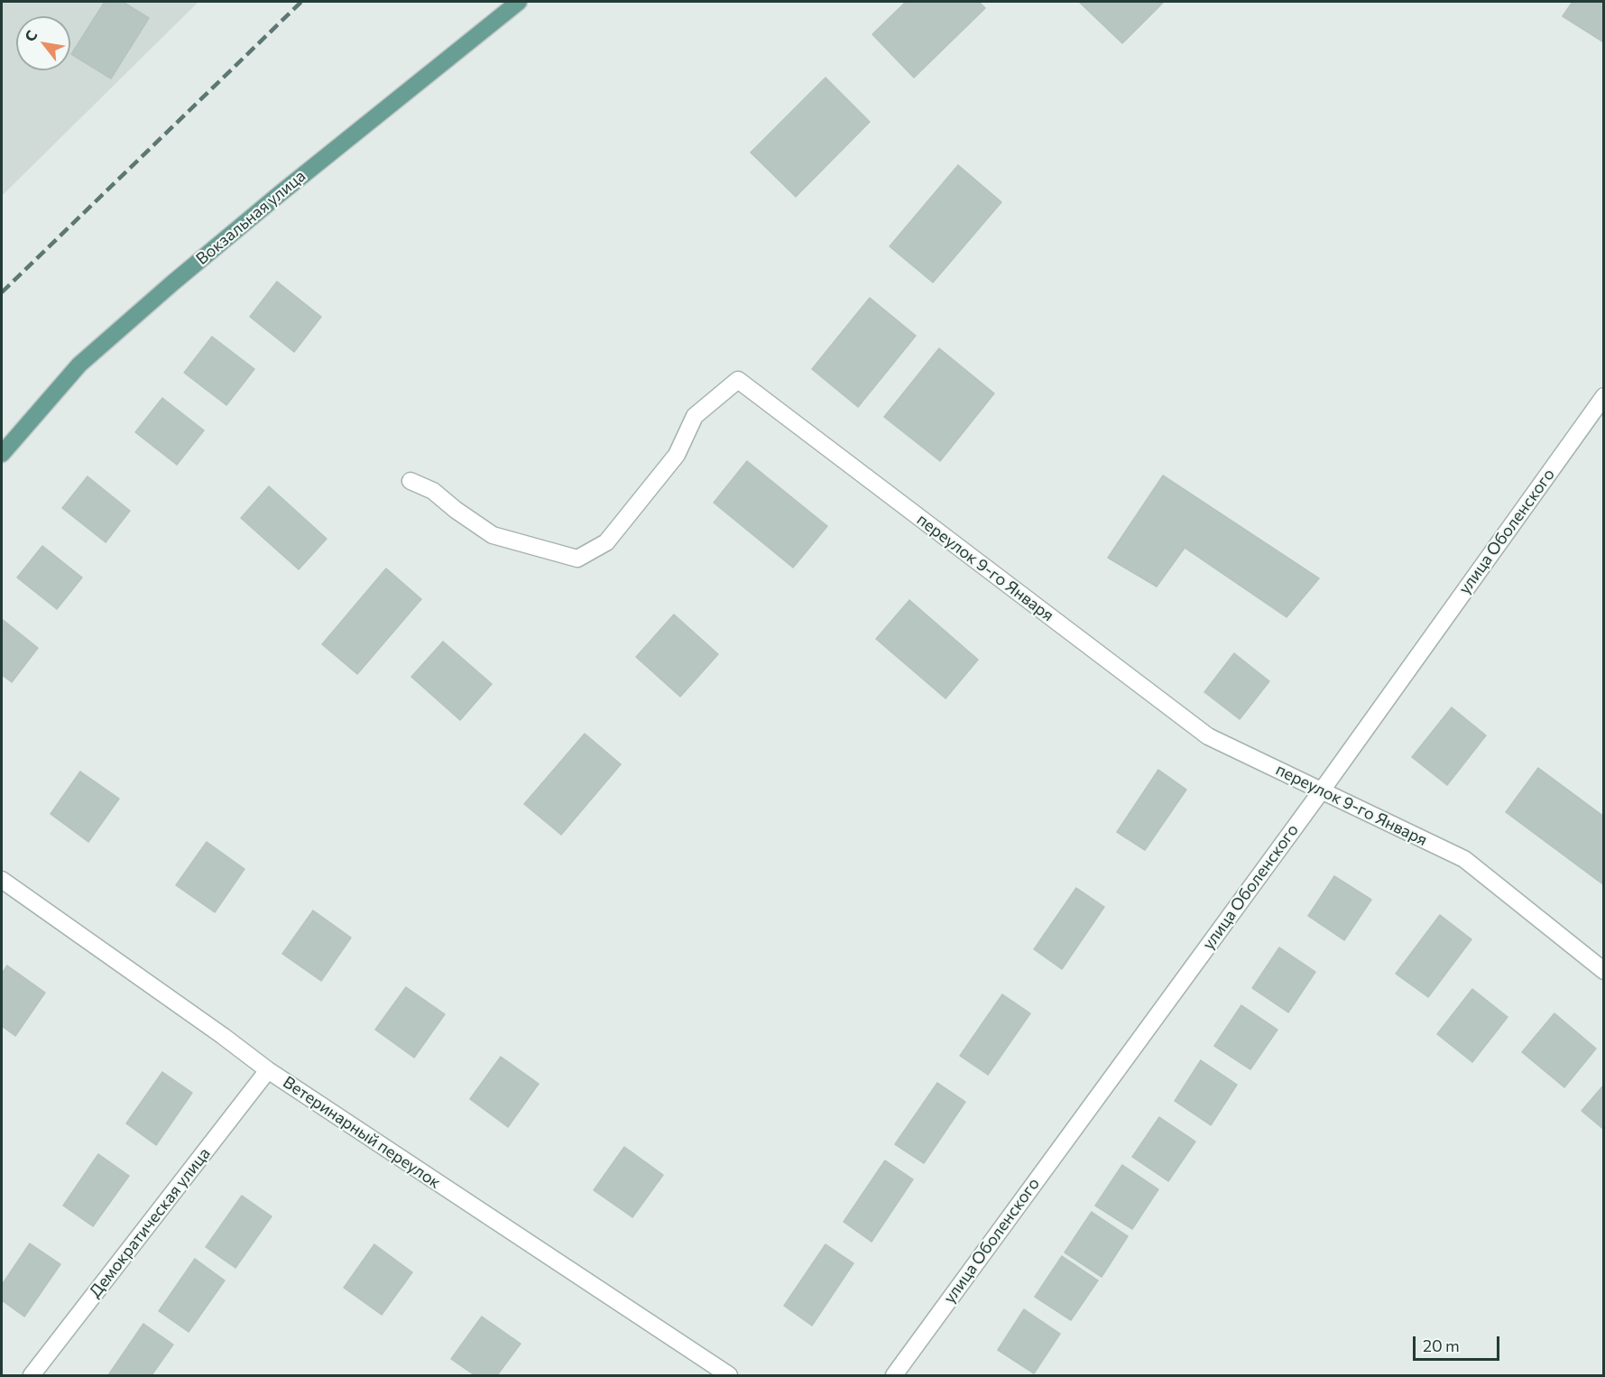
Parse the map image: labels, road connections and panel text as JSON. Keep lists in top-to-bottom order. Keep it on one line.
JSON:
{"streets":{"main road":["Вокзальная улица"],"street":["улица Оболенского","переулок 9-го Января","Ветеринарный переулок","Демократическая улица"]},"crossings":[["улица Оболенского","переулок 9-го Января"],["Ветеринарный переулок","Демократическая улица"]],"scale_bar":"20 m","north":"top left"}
